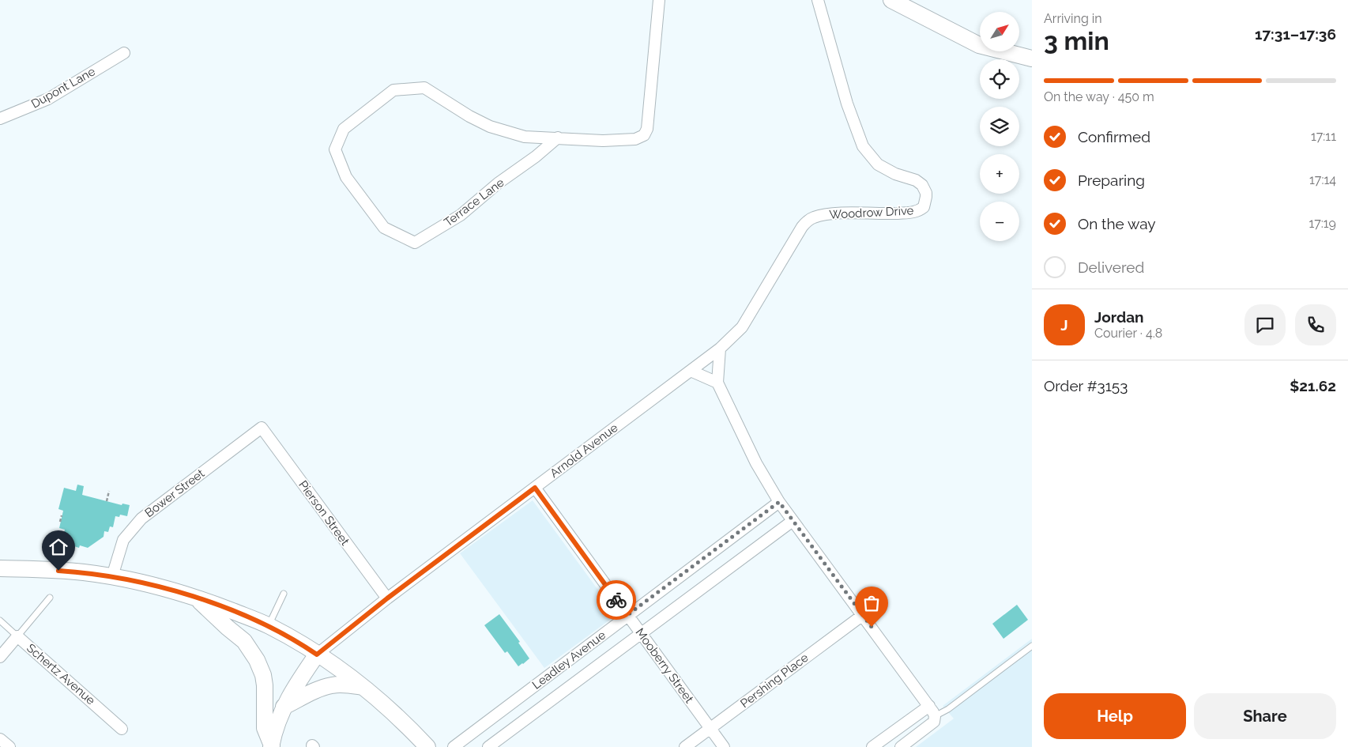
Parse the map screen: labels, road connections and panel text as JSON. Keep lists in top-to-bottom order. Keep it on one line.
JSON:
{"streets":{"street":["Dupont Lane","Terrace Lane","Woodrow Drive","Arnold Avenue","Bower Street","Pierson Street","Leadley Avenue","Mooberry Street","Schertz Avenue","Pershing Place"]},"crossings":[["Woodrow Drive","Arnold Avenue"],["Arnold Avenue","Pierson Street"],["Arnold Avenue","Mooberry Street"],["Bower Street","Pierson Street"],["Leadley Avenue","Mooberry Street"],["Mooberry Street","Pershing Place"]],"north":"top right","page":{"heading":["3 min","Arriving in","17:31–17:36"],"panel":["Jordan","Courier · 4.8","Order #3153","$21.62"],"map_buttons":["+","−"],"bar":"On the way · 450 m","list":[["Confirmed","17:11"],["Preparing","17:14"],["On the way","17:19"],"Delivered"],"round":"J","buttons":["Help","Share"]}}
